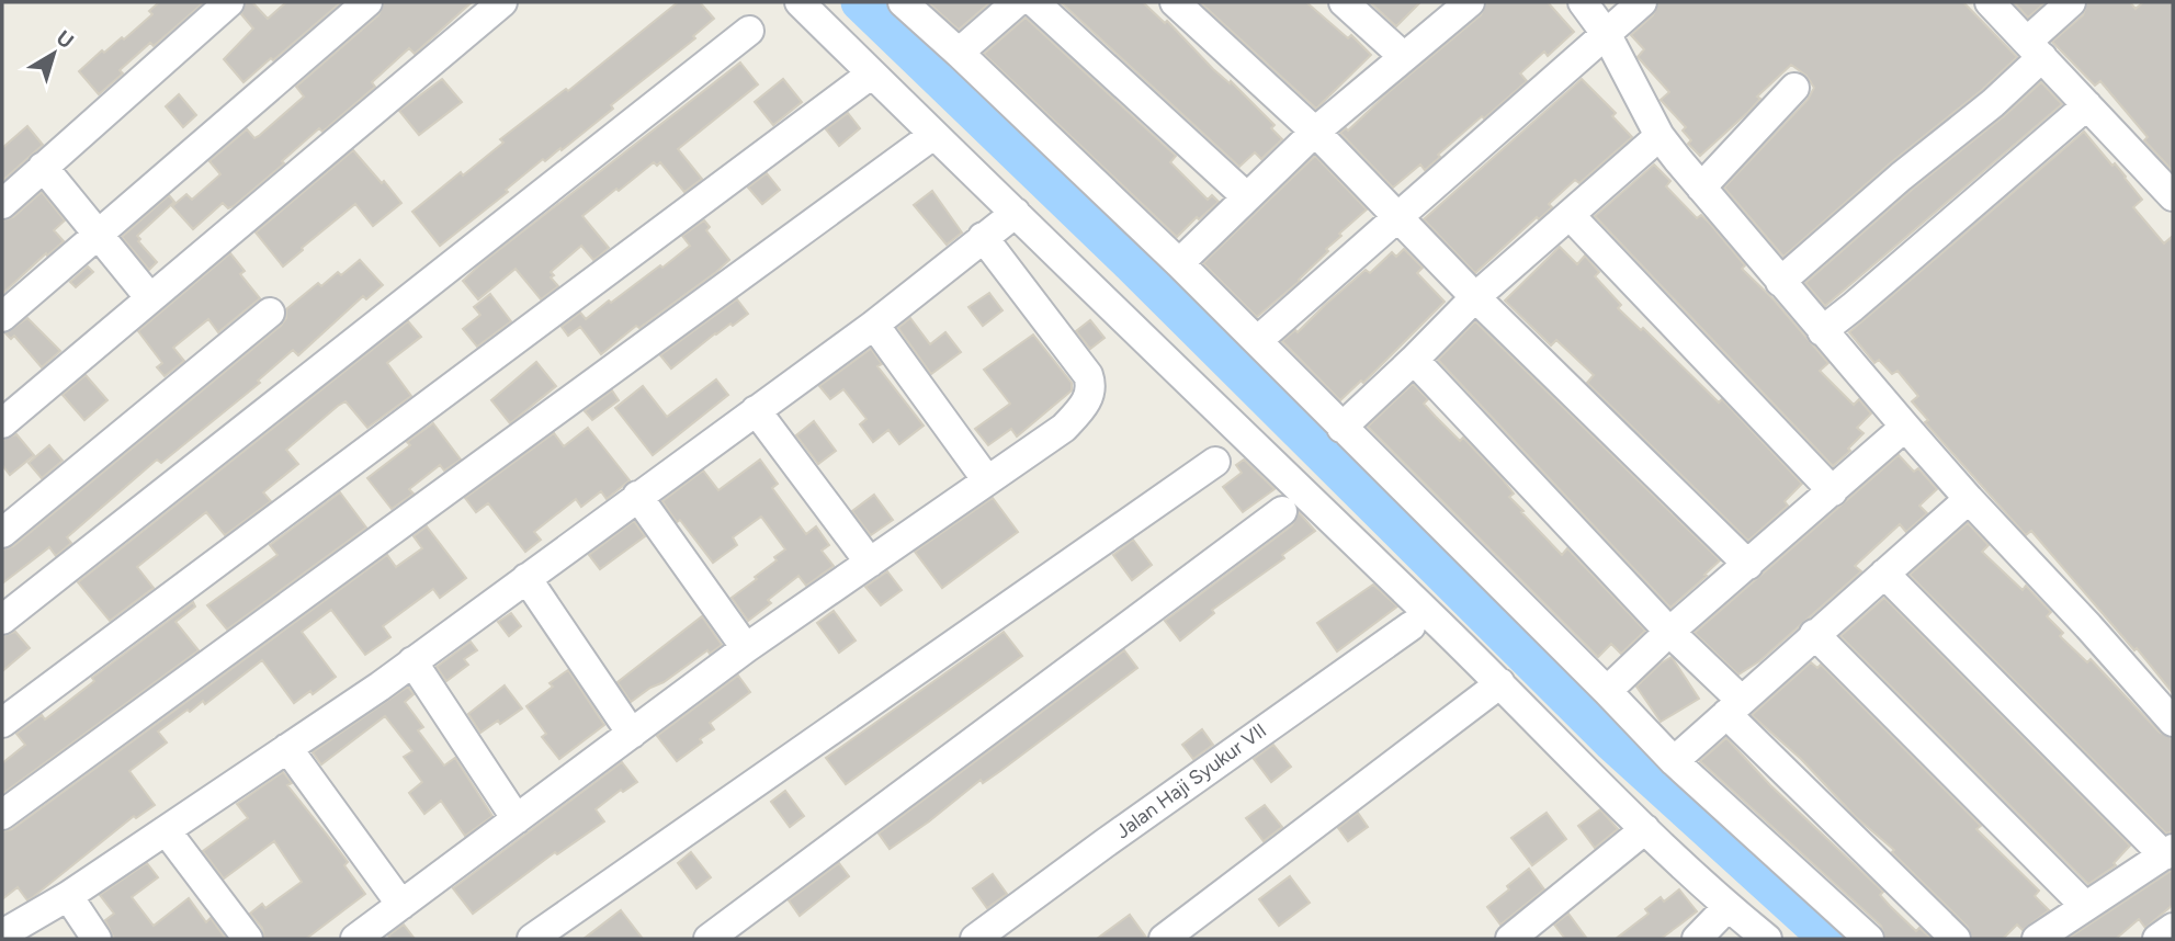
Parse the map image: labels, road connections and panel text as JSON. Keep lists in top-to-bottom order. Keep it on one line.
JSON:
{"streets":{"street":["Jalan Haji Syukur VII"]},"north":"top right"}
